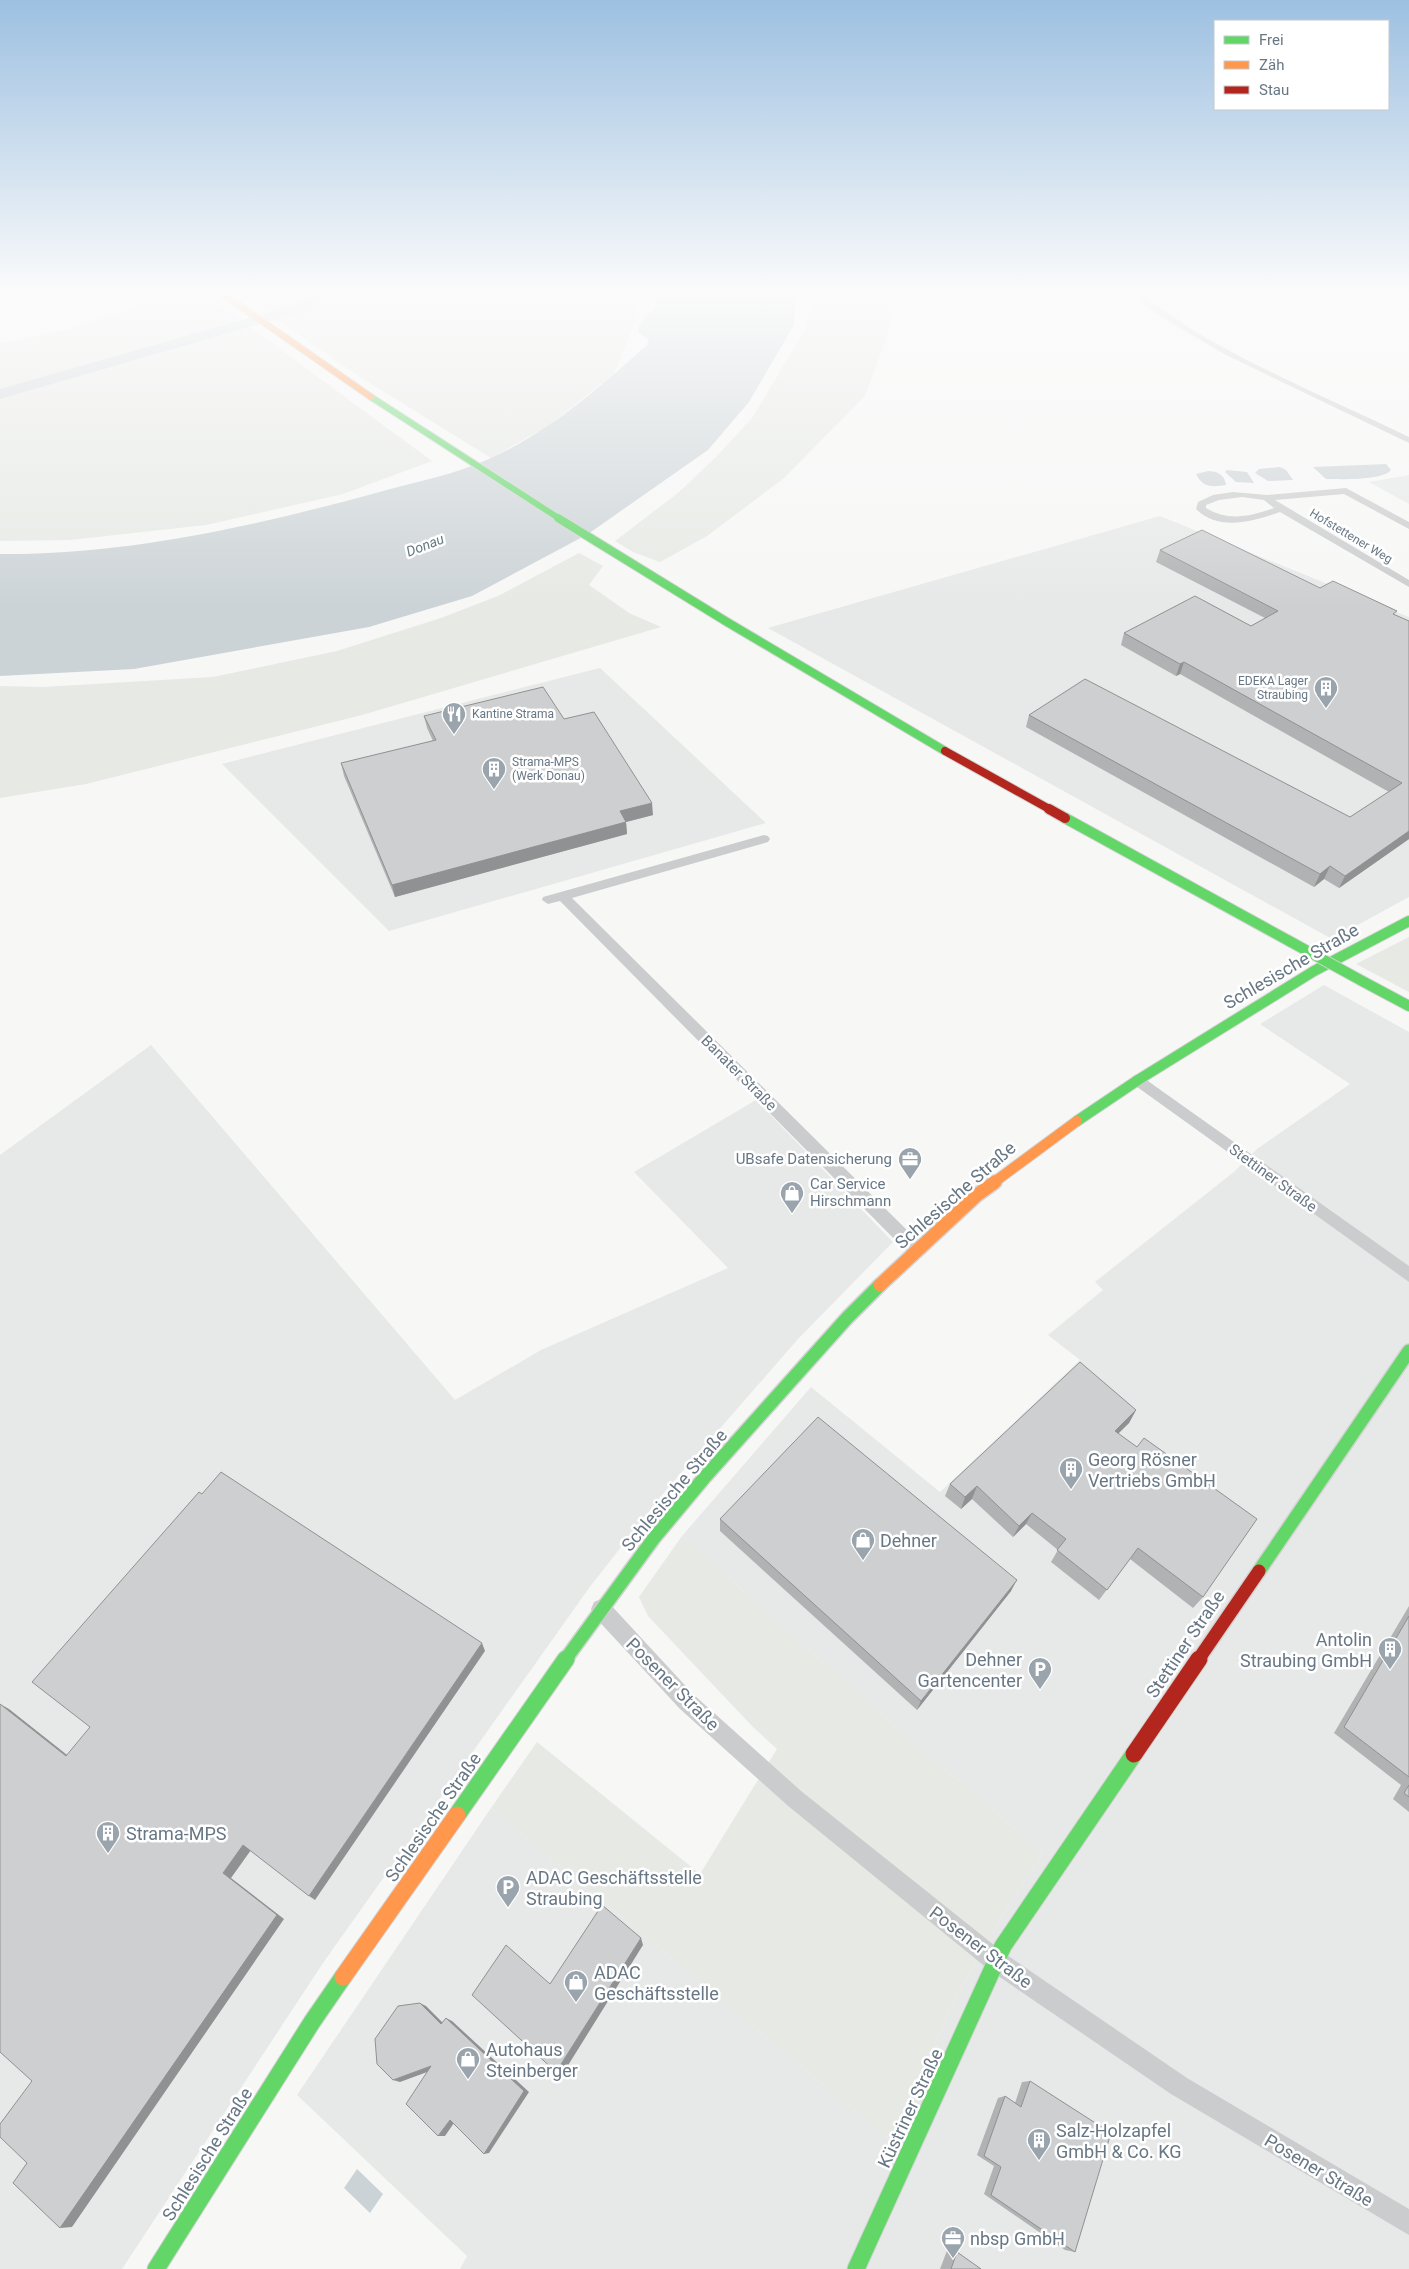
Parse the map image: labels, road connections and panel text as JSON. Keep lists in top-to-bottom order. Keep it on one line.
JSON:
{"streets":{"main road":["Schlesische Straße","Stettiner Straße","Küstriner Straße"],"street":["Hofstettener Weg","Banater Straße","Posener Straße"]},"crossings":[["Schlesische Straße","Banater Straße"],["Schlesische Straße","Stettiner Straße"],["Schlesische Straße","Posener Straße"],["Stettiner Straße","Posener Straße"],["Stettiner Straße","Küstriner Straße"],["Posener Straße","Küstriner Straße"]],"water":["Donau"],"places":{"building":["EDEKA Lager Straubing","Strama-MPS (Werk Donau)","Georg Rösner Vertriebs GmbH","Antolin Straubing GmbH","Strama-MPS","Salz-Holzapfel GmbH & Co. KG"],"restaurant":["Kantine Strama"],"office":["UBsafe Datensicherung","nbsp GmbH"],"shop":["Car Service Hirschmann","Dehner","ADAC Geschäftsstelle","Autohaus Steinberger"],"parking":["Dehner Gartencenter","ADAC Geschäftsstelle Straubing"]},"legend":["Frei","Zäh","Stau"]}
